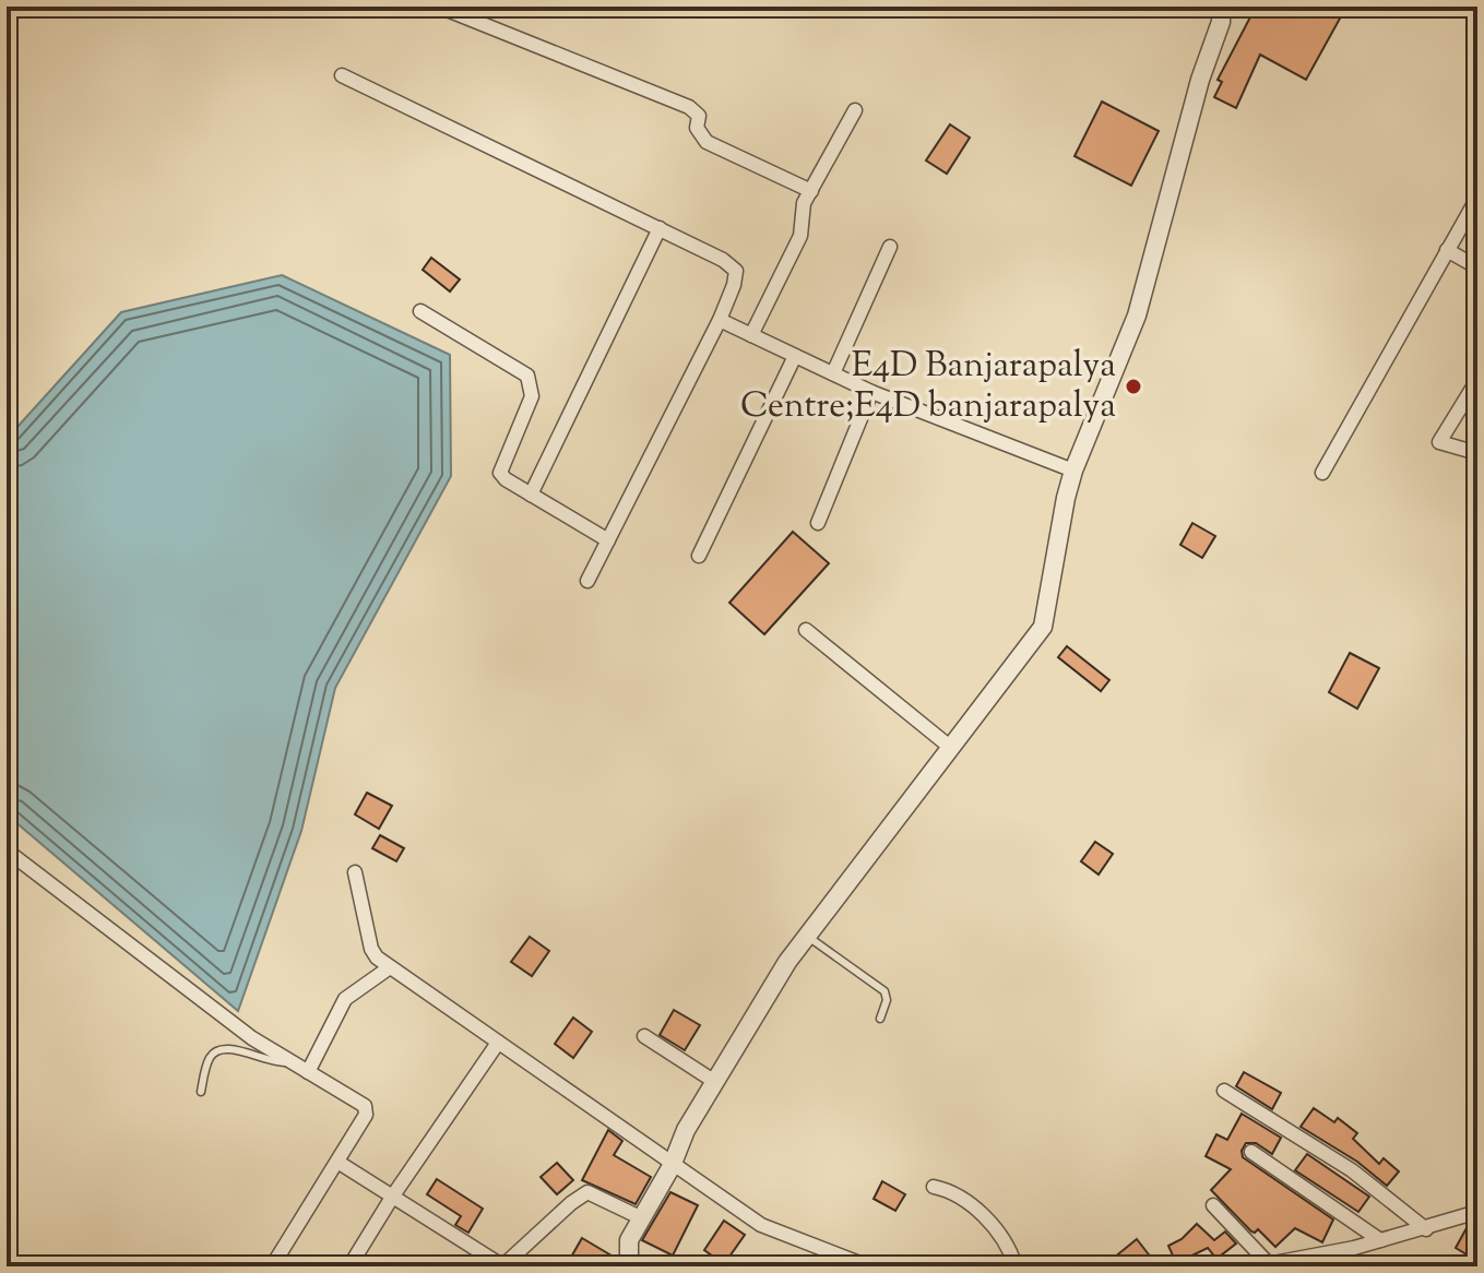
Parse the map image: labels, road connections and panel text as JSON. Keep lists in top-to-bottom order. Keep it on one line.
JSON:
{"places":["E4D Banjarapalya Centre;E4D banjarapalya"]}
